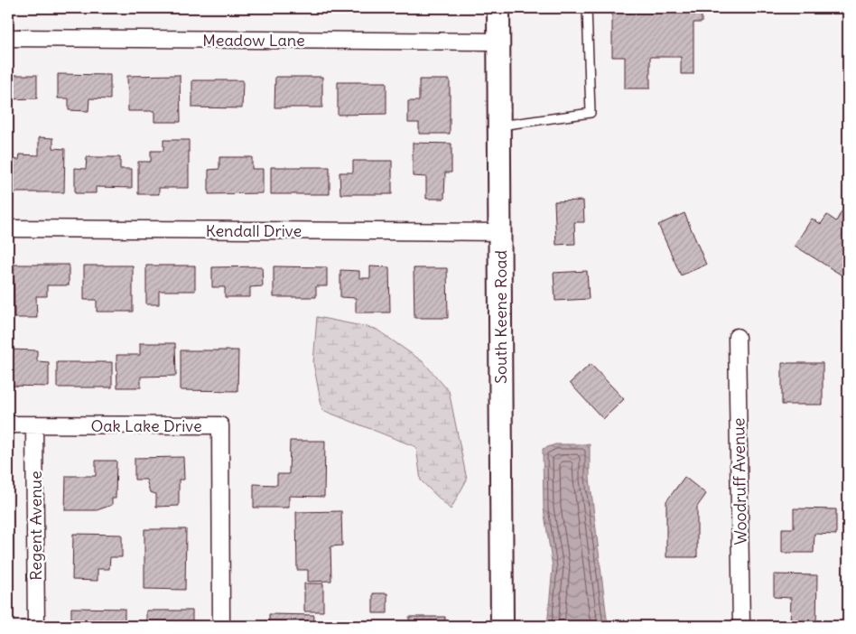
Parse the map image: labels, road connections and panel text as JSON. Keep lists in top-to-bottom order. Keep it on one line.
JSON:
{"streets":{"main road":["South Keene Road"],"street":["Meadow Lane","Kendall Drive","Oak Lake Drive","Woodruff Avenue","Regent Avenue"]},"crossings":[["Meadow Lane","South Keene Road"],["Kendall Drive","South Keene Road"],["Oak Lake Drive","Regent Avenue"]]}
